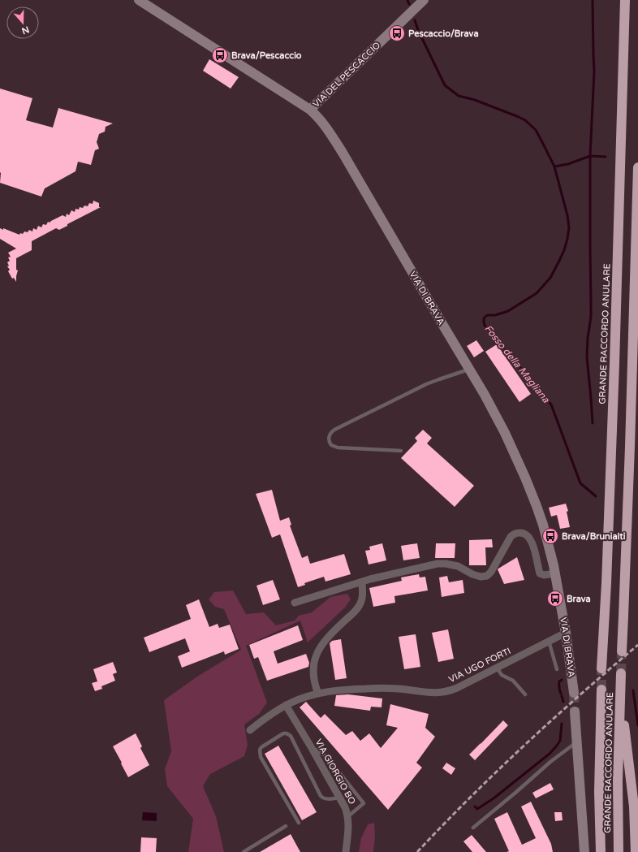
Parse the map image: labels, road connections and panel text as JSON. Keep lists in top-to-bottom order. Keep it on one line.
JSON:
{"streets":{"highway":["GRANDE RACCORDO ANULARE"],"street":["VIA DEL PESCACCIO","VIA DI BRAVA","VIA UGO FORTI","VIA GIORGIO BO"]},"crossings":[["VIA DEL PESCACCIO","VIA DI BRAVA"],["VIA DI BRAVA","VIA UGO FORTI"],["VIA UGO FORTI","VIA GIORGIO BO"]],"water":["Fosso della Magliana"],"places":{"bus stop":["Pescaccio/Brava","Brava/Pescaccio","Brava/Brunialti","Brava"]},"north":"bottom"}
